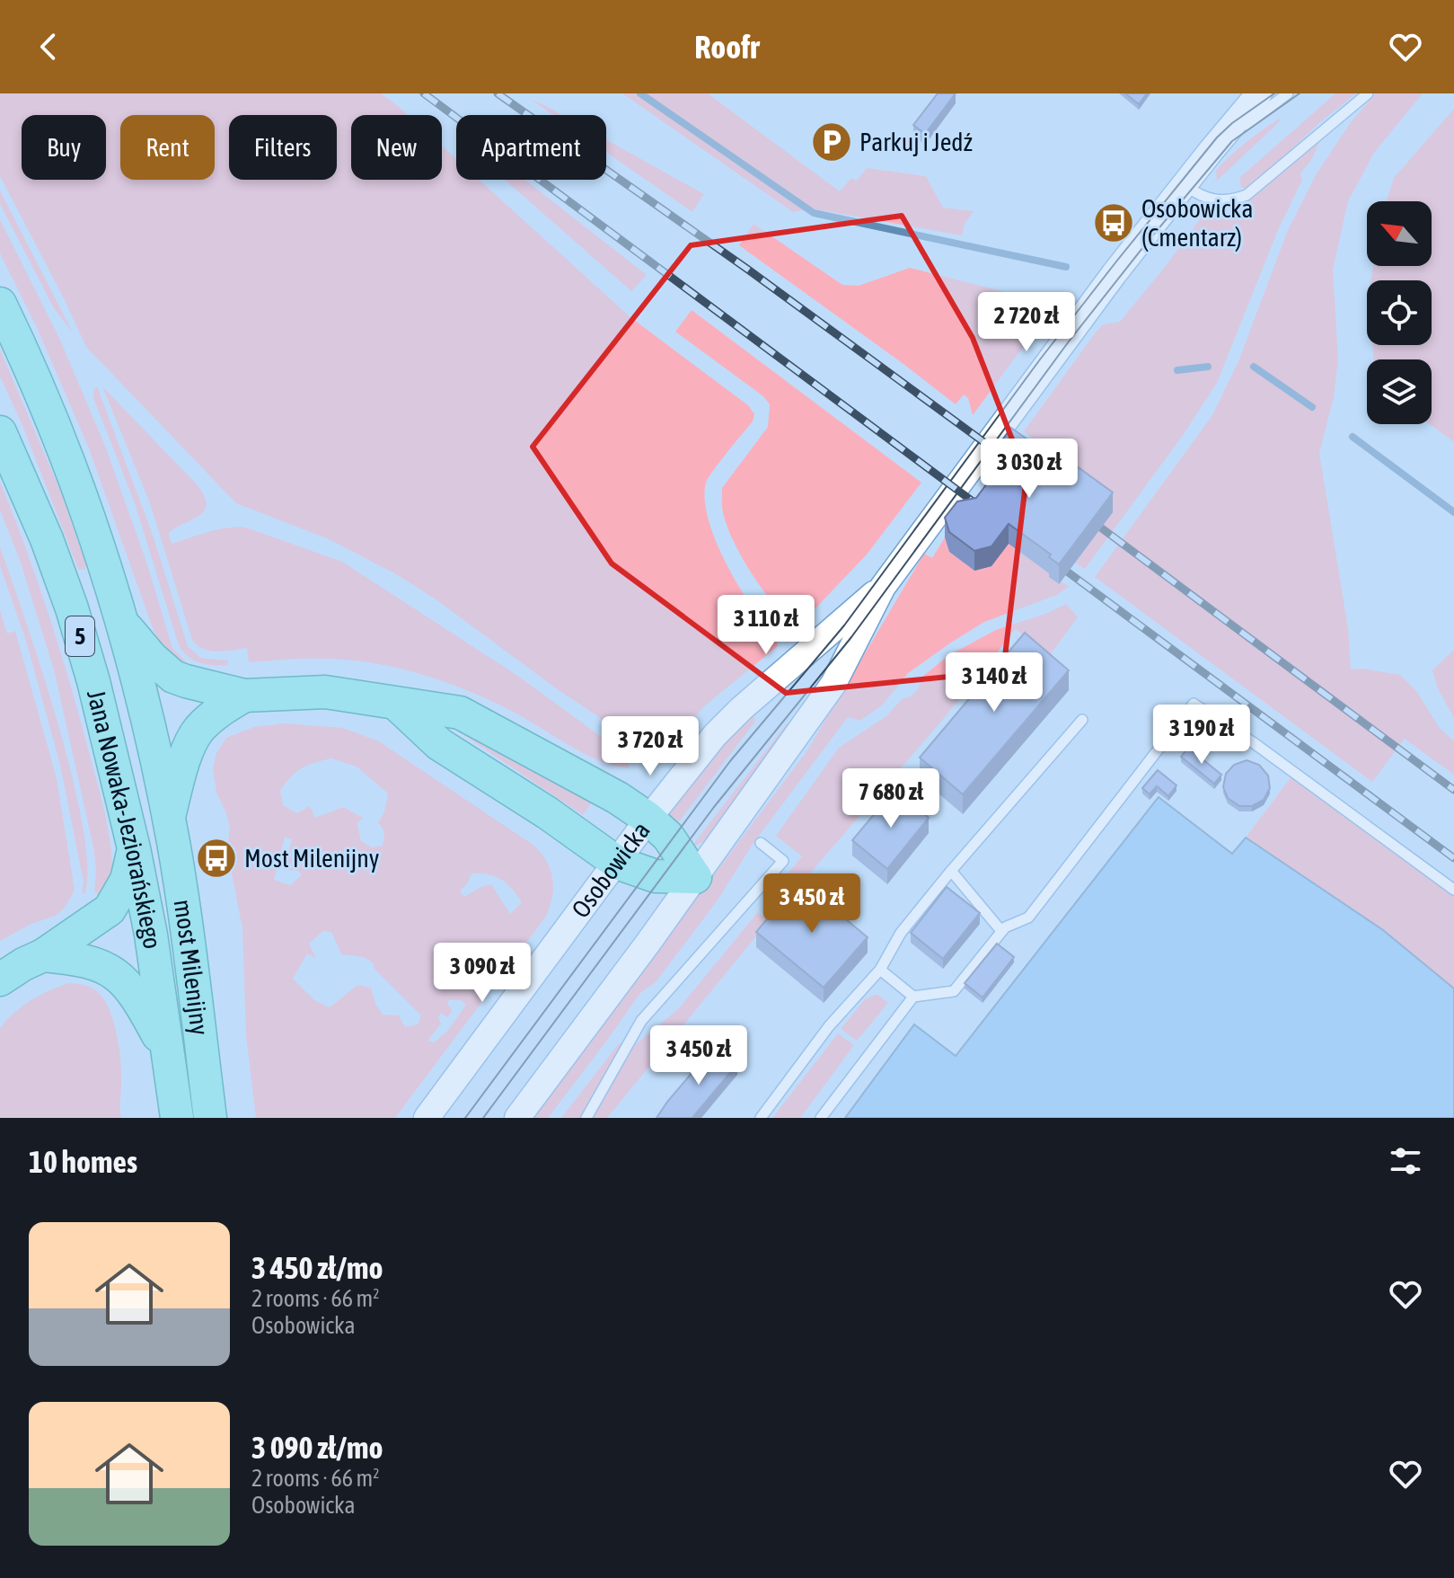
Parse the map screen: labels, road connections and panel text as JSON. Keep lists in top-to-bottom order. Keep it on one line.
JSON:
{"streets":{"main road":["5","Jana Nowaka-Jeziorańskiego","most Milenijny"],"street":["Osobowicka"]},"crossings":[["Jana Nowaka-Jeziorańskiego","most Milenijny"]],"places":{"parking":["Parkuj i Jedź"],"bus stop":["Osobowicka (Cmentarz)","Most Milenijny"]},"north":"top left","page":{"header":"Roofr","chip":["Buy","Rent","Filters","New","Apartment"],"price":["2 720 zł","3 030 zł","3 110 zł","3 140 zł","3 190 zł","3 720 zł","7 680 zł","3 450 zł","3 090 zł","3 450 zł"],"heading":"10 homes","list":[{"name":"3 450 zł/mo","note":"2 rooms · 66 m² · Osobowicka"},{"name":"3 090 zł/mo","note":"2 rooms · 66 m² · Osobowicka"}]}}
